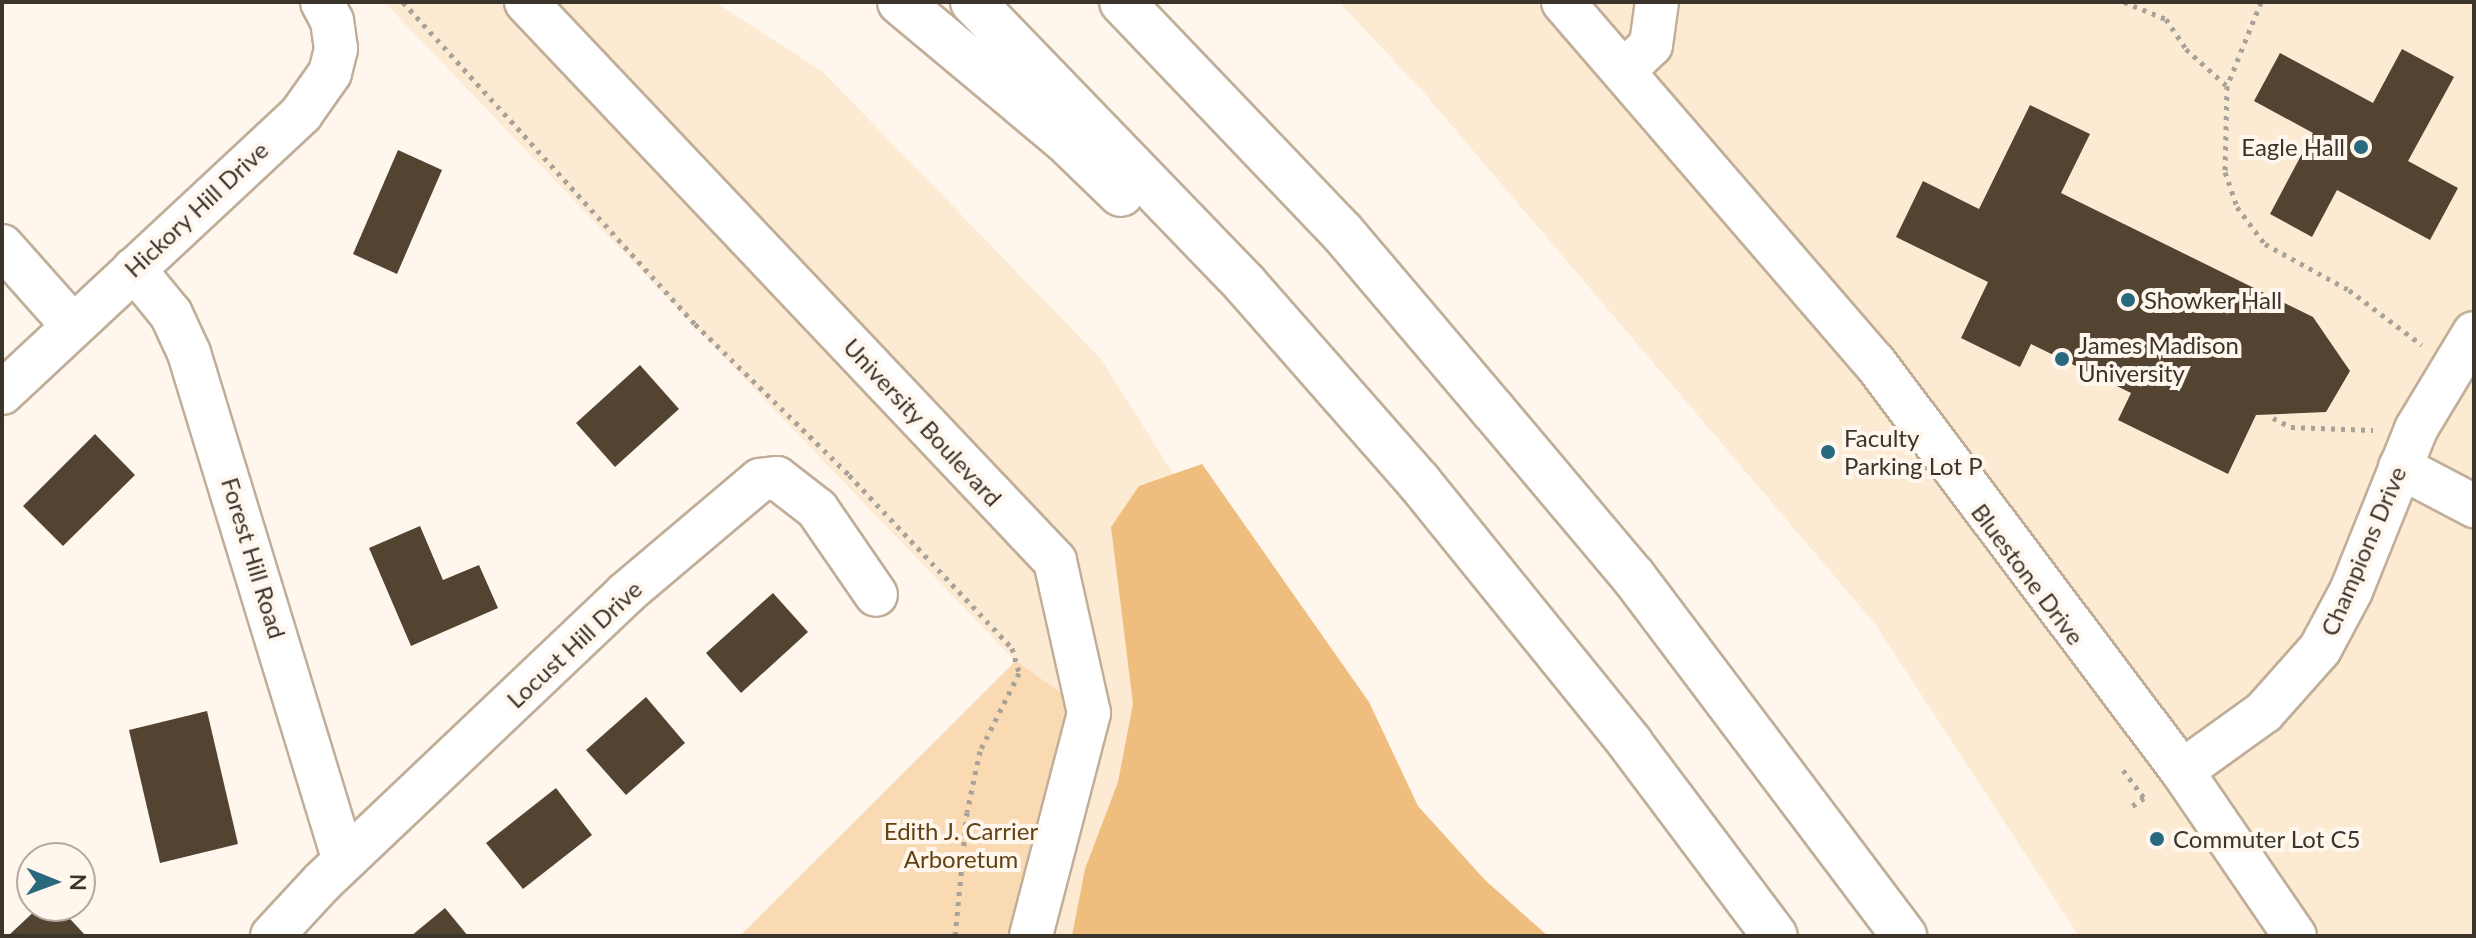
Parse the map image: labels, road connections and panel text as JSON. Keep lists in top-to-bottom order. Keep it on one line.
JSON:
{"streets":{"street":["Hickory Hill Drive","University Boulevard","Champions Drive","Forest Hill Road","Bluestone Drive","Locust Hill Drive"]},"crossings":[["Hickory Hill Drive","Forest Hill Road"],["Champions Drive","Bluestone Drive"],["Forest Hill Road","Locust Hill Drive"]],"parks":["Edith J. Carrier Arboretum"],"places":["Eagle Hall","Showker Hall","James Madison University","Faculty Parking Lot P","Commuter Lot C5"],"north":"right"}
